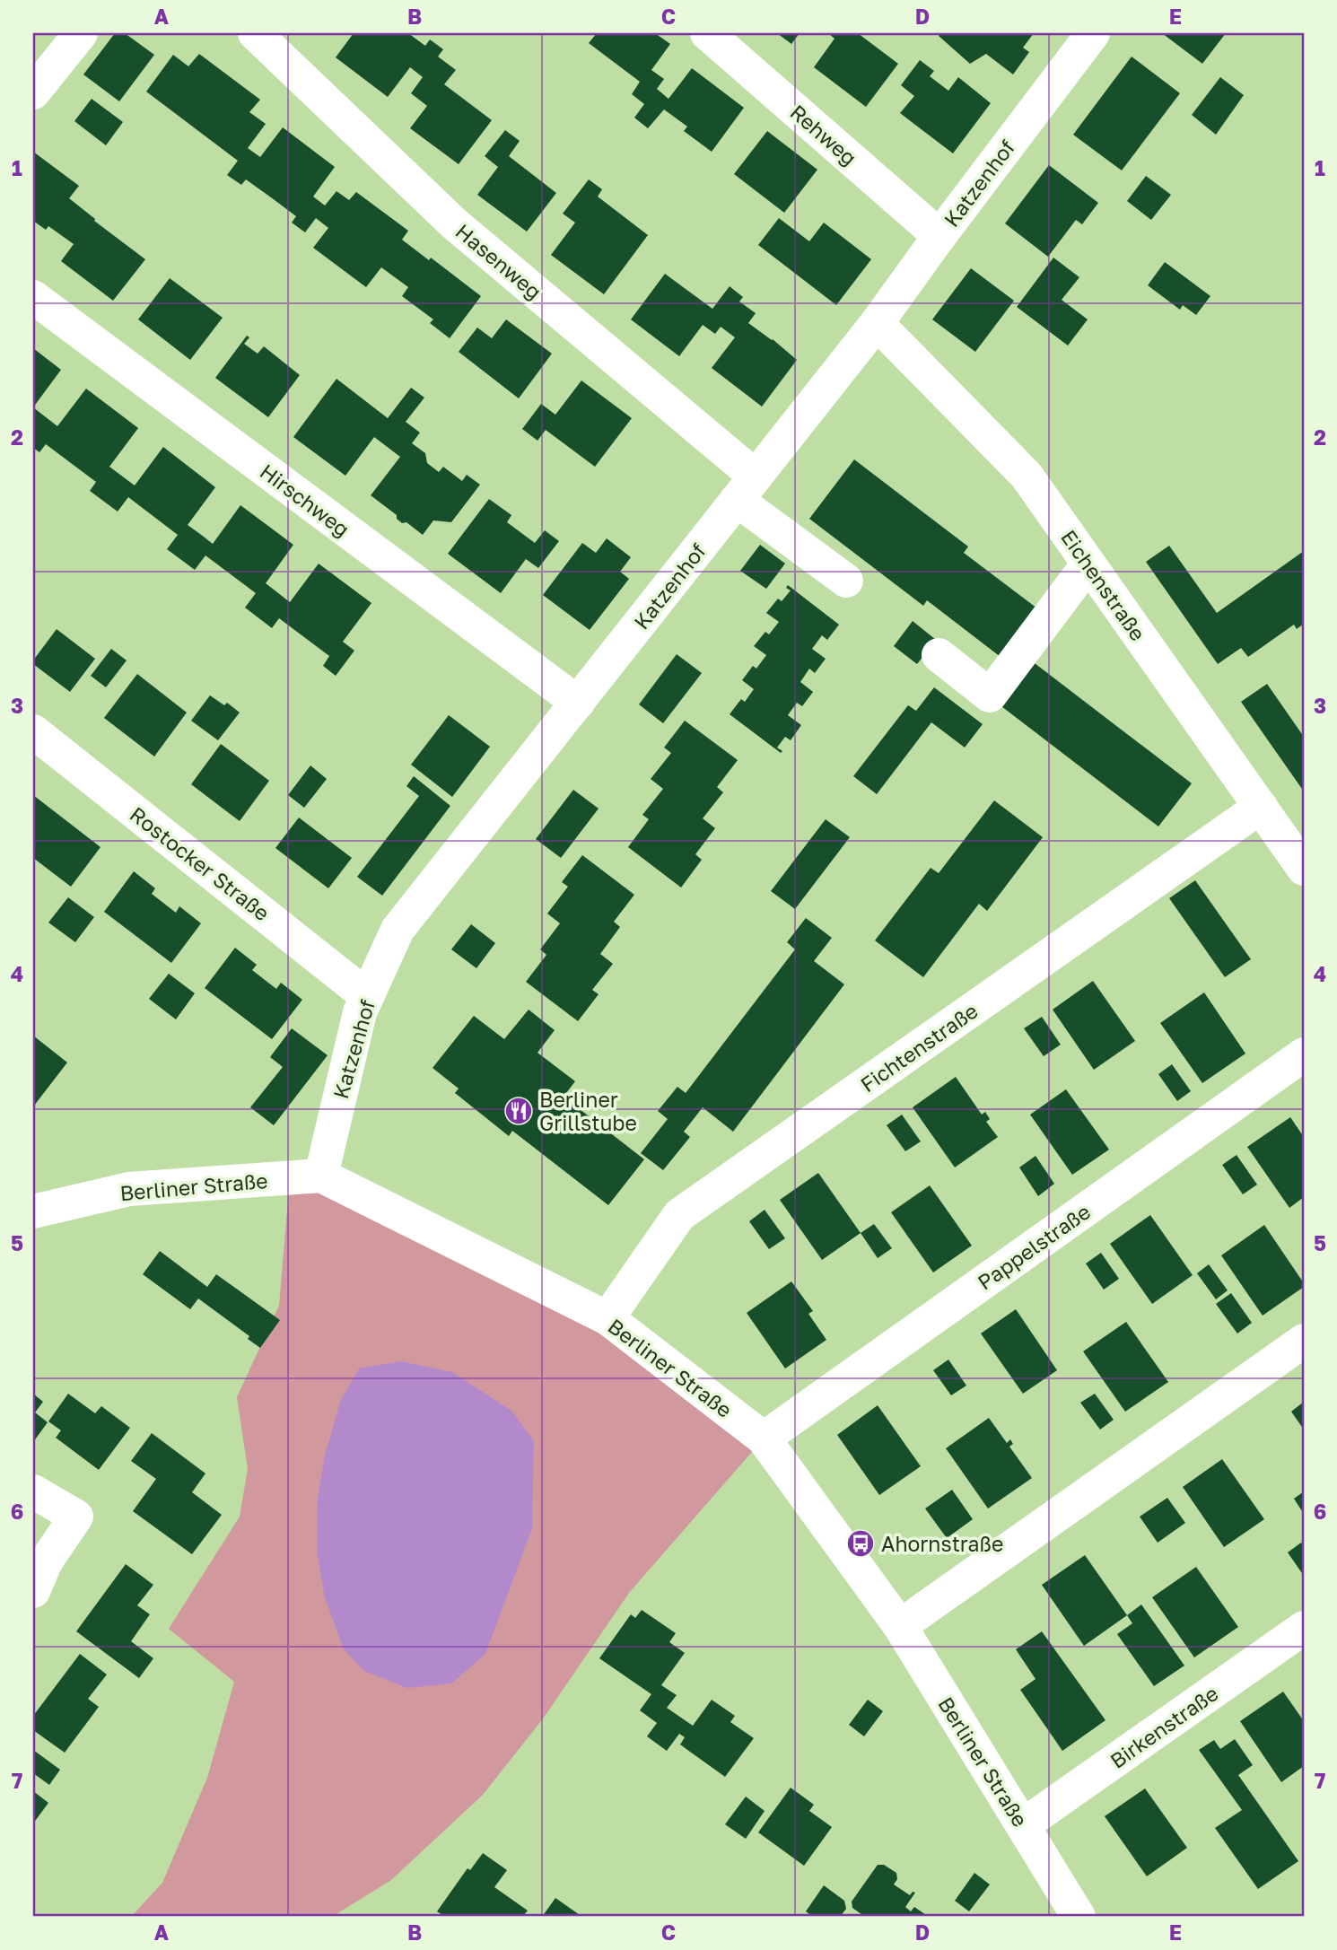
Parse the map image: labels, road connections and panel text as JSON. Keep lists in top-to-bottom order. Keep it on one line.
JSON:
{"streets":{"street":["Rehweg","Katzenhof","Hasenweg","Hirschweg","Eichenstraße","Rostocker Straße","Fichtenstraße","Berliner Straße","Pappelstraße","Birkenstraße"]},"crossings":[["Rehweg","Katzenhof"],["Katzenhof","Hasenweg"],["Katzenhof","Hirschweg"],["Katzenhof","Eichenstraße"],["Katzenhof","Rostocker Straße"],["Katzenhof","Berliner Straße"],["Eichenstraße","Fichtenstraße"],["Fichtenstraße","Berliner Straße"],["Berliner Straße","Pappelstraße"],["Berliner Straße","Birkenstraße"]],"places":{"restaurant":["Berliner Grillstube"],"bus stop":["Ahornstraße"]},"grid":{"columns":["A","B","C","D","E"],"rows":["1","2","3","4","5","6","7"]}}
